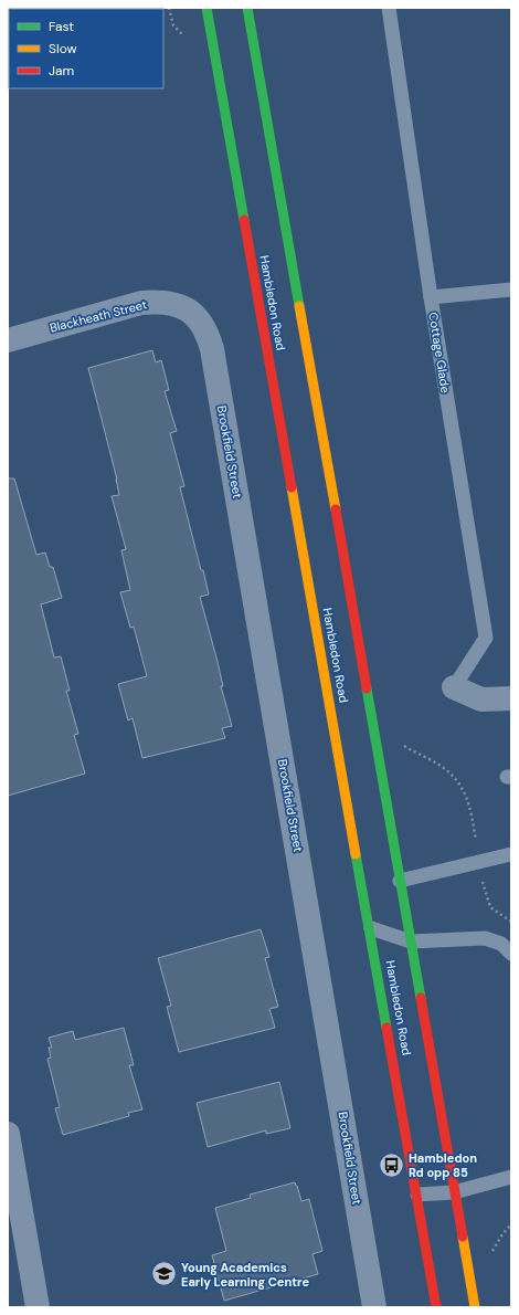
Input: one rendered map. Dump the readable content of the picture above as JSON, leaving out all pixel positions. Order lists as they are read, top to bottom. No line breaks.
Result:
{"streets":{"main road":["Hambledon Road"],"street":["Blackheath Street","Brookfield Street"],"lane":["Cottage Glade"]},"crossings":[["Blackheath Street","Brookfield Street"]],"places":{"bus stop":["Hambledon Rd opp 85"],"school or university":["Young Academics Early Learning Centre"]},"legend":["Fast","Slow","Jam"]}
